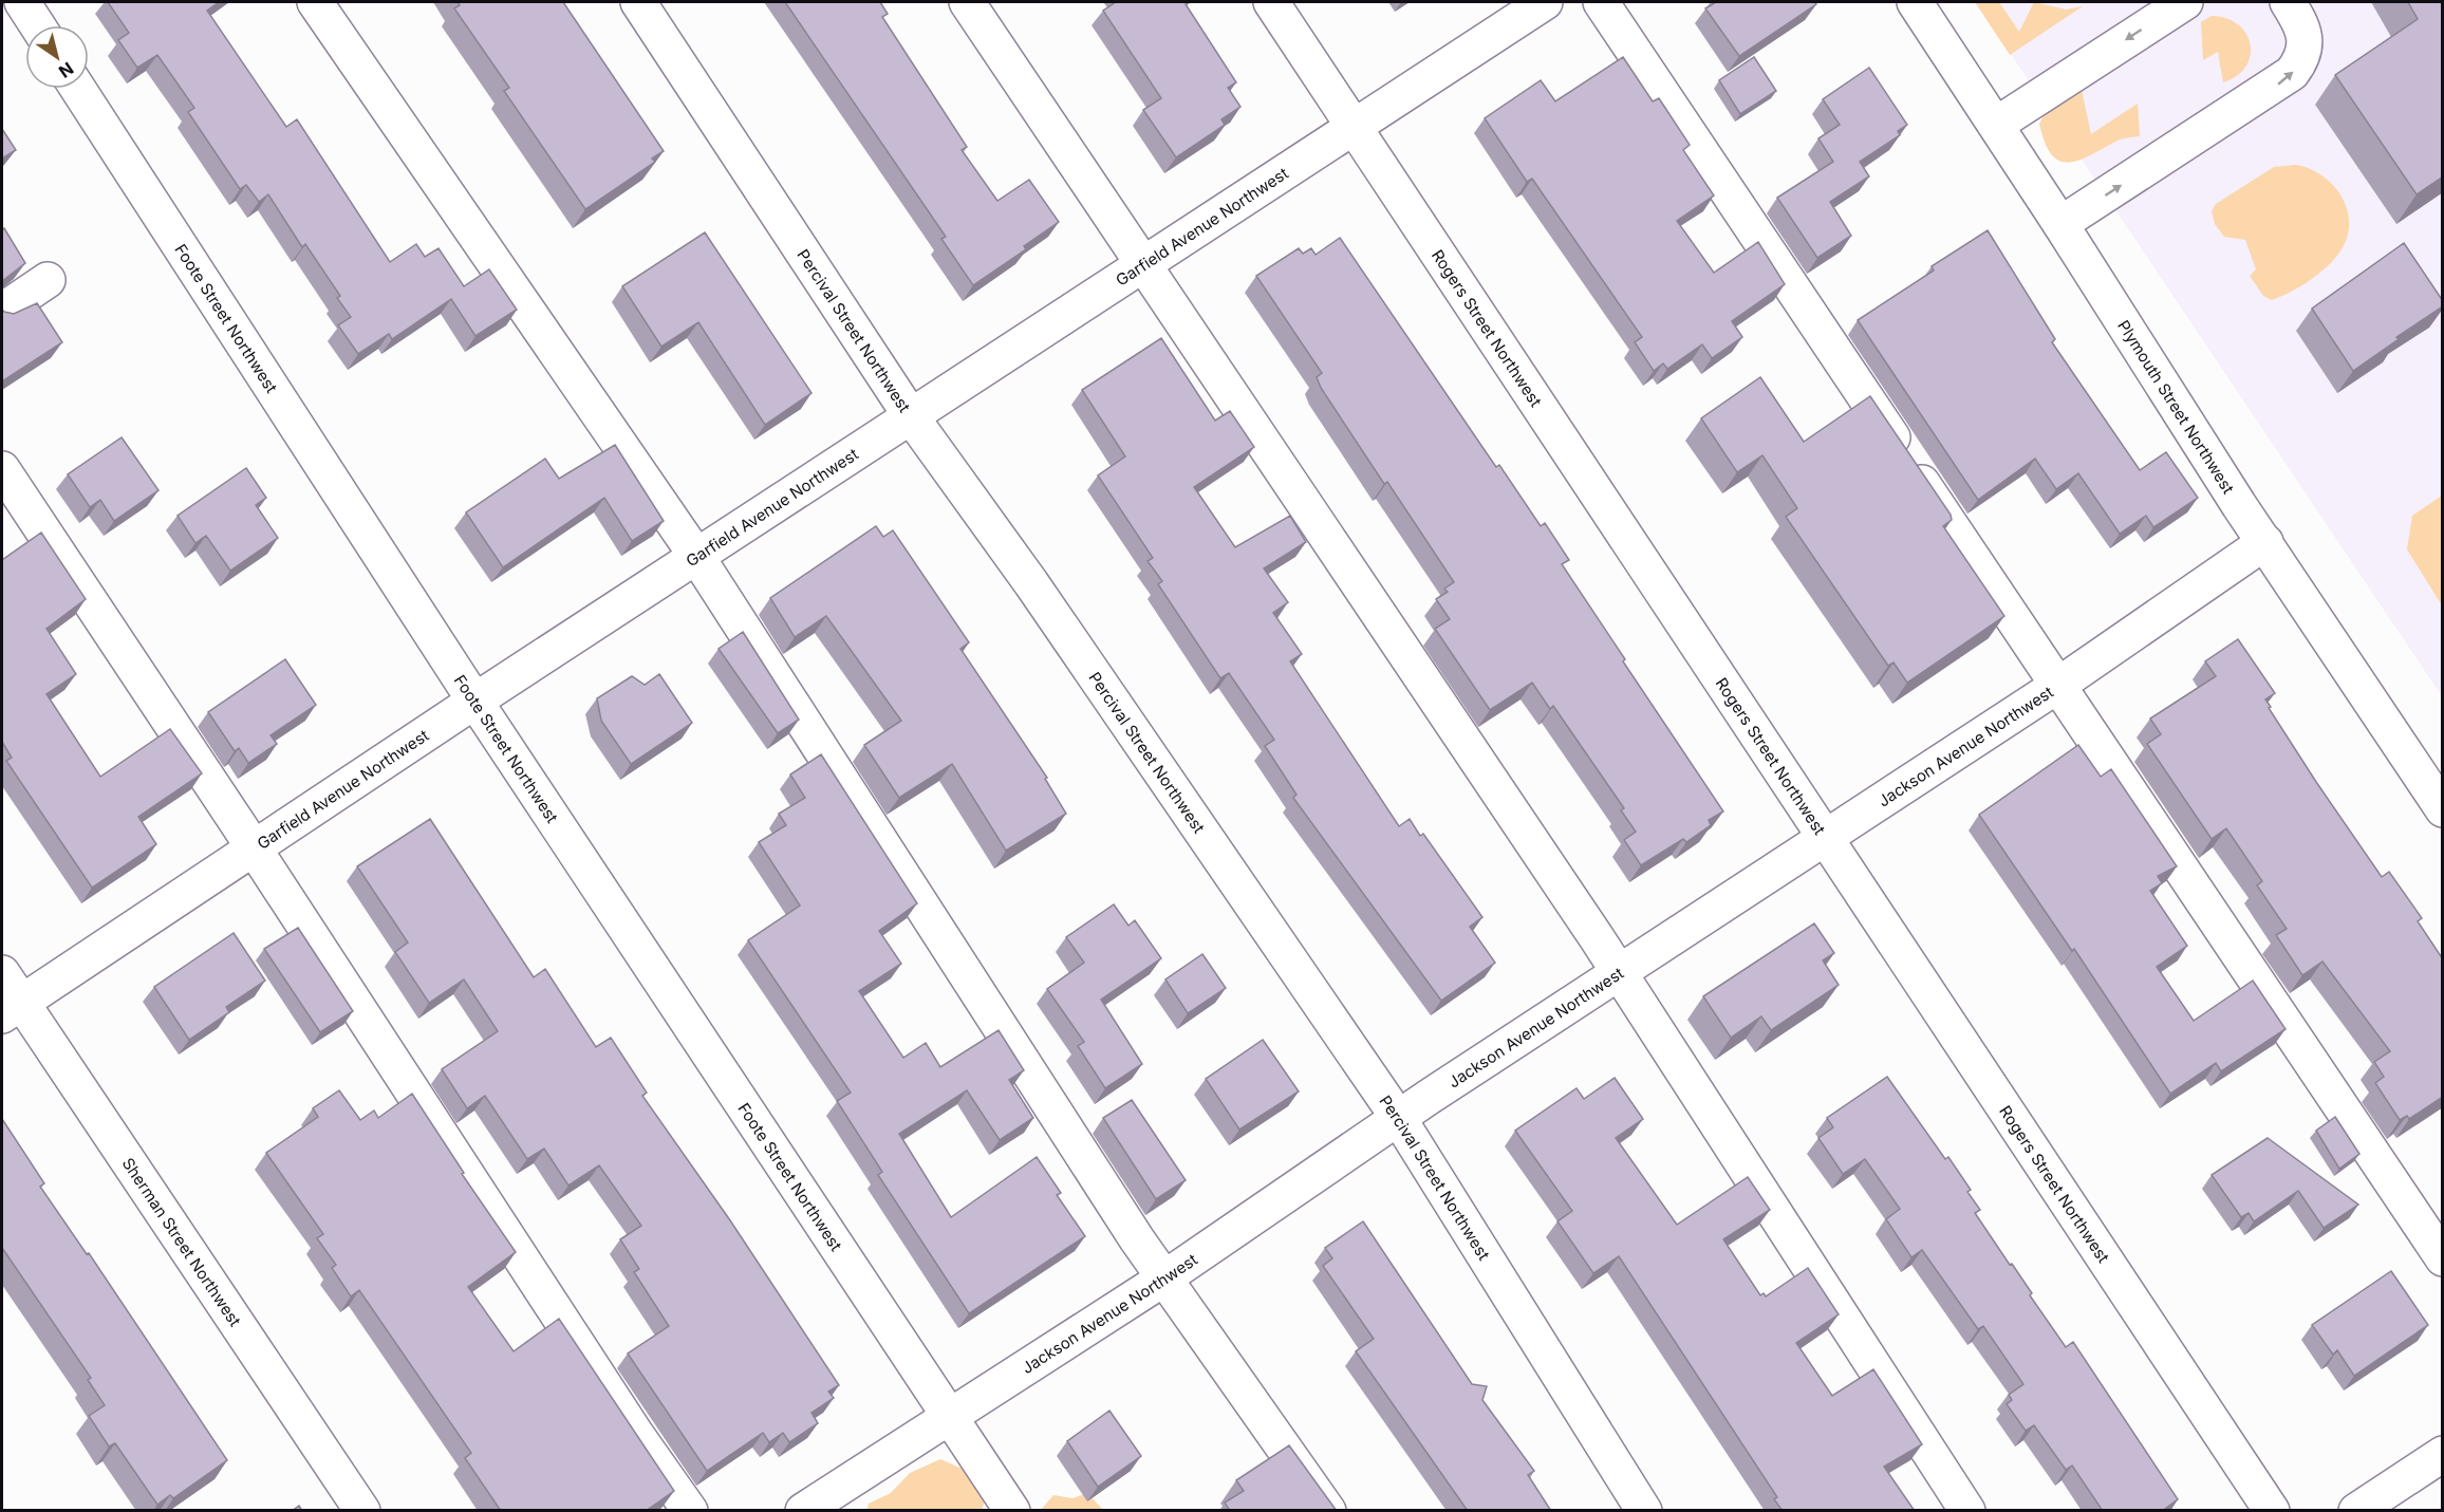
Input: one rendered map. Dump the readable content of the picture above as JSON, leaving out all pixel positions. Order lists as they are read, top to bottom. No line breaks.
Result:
{"streets":{"street":["Garfield Avenue Northwest","Foote Street Northwest","Rogers Street Northwest","Percival Street Northwest","Plymouth Street Northwest","Jackson Avenue Northwest","Sherman Street Northwest"]},"crossings":[["Garfield Avenue Northwest","Foote Street Northwest"],["Garfield Avenue Northwest","Rogers Street Northwest"],["Garfield Avenue Northwest","Percival Street Northwest"],["Garfield Avenue Northwest","Sherman Street Northwest"],["Foote Street Northwest","Jackson Avenue Northwest"],["Rogers Street Northwest","Jackson Avenue Northwest"],["Percival Street Northwest","Jackson Avenue Northwest"],["Plymouth Street Northwest","Jackson Avenue Northwest"]],"north":"bottom right"}
